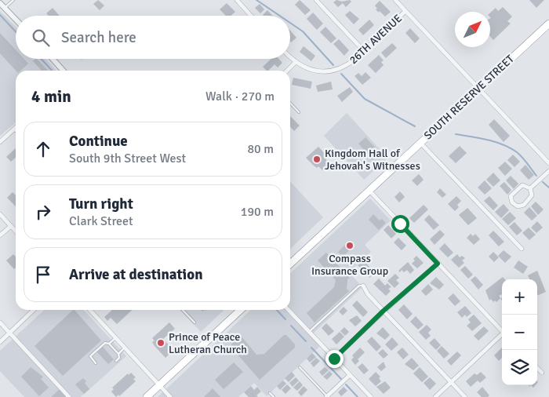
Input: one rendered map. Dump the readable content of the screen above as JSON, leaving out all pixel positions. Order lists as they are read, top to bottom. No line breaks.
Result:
{"streets":{"highway":["SOUTH RESERVE STREET"],"street":["26TH AVENUE"]},"places":["Kingdom Hall of Jehovah's Witnesses","Compass Insurance Group","Prince of Peace Lutheran Church"],"north":"top right","page":{"search":"Search here","heading":["4 min","Walk · 270 m"],"list":[["Continue","South 9th Street West","80 m"],["Turn right","Clark Street","190 m"],"Arrive at destination"],"map_buttons":["+","−"]}}
